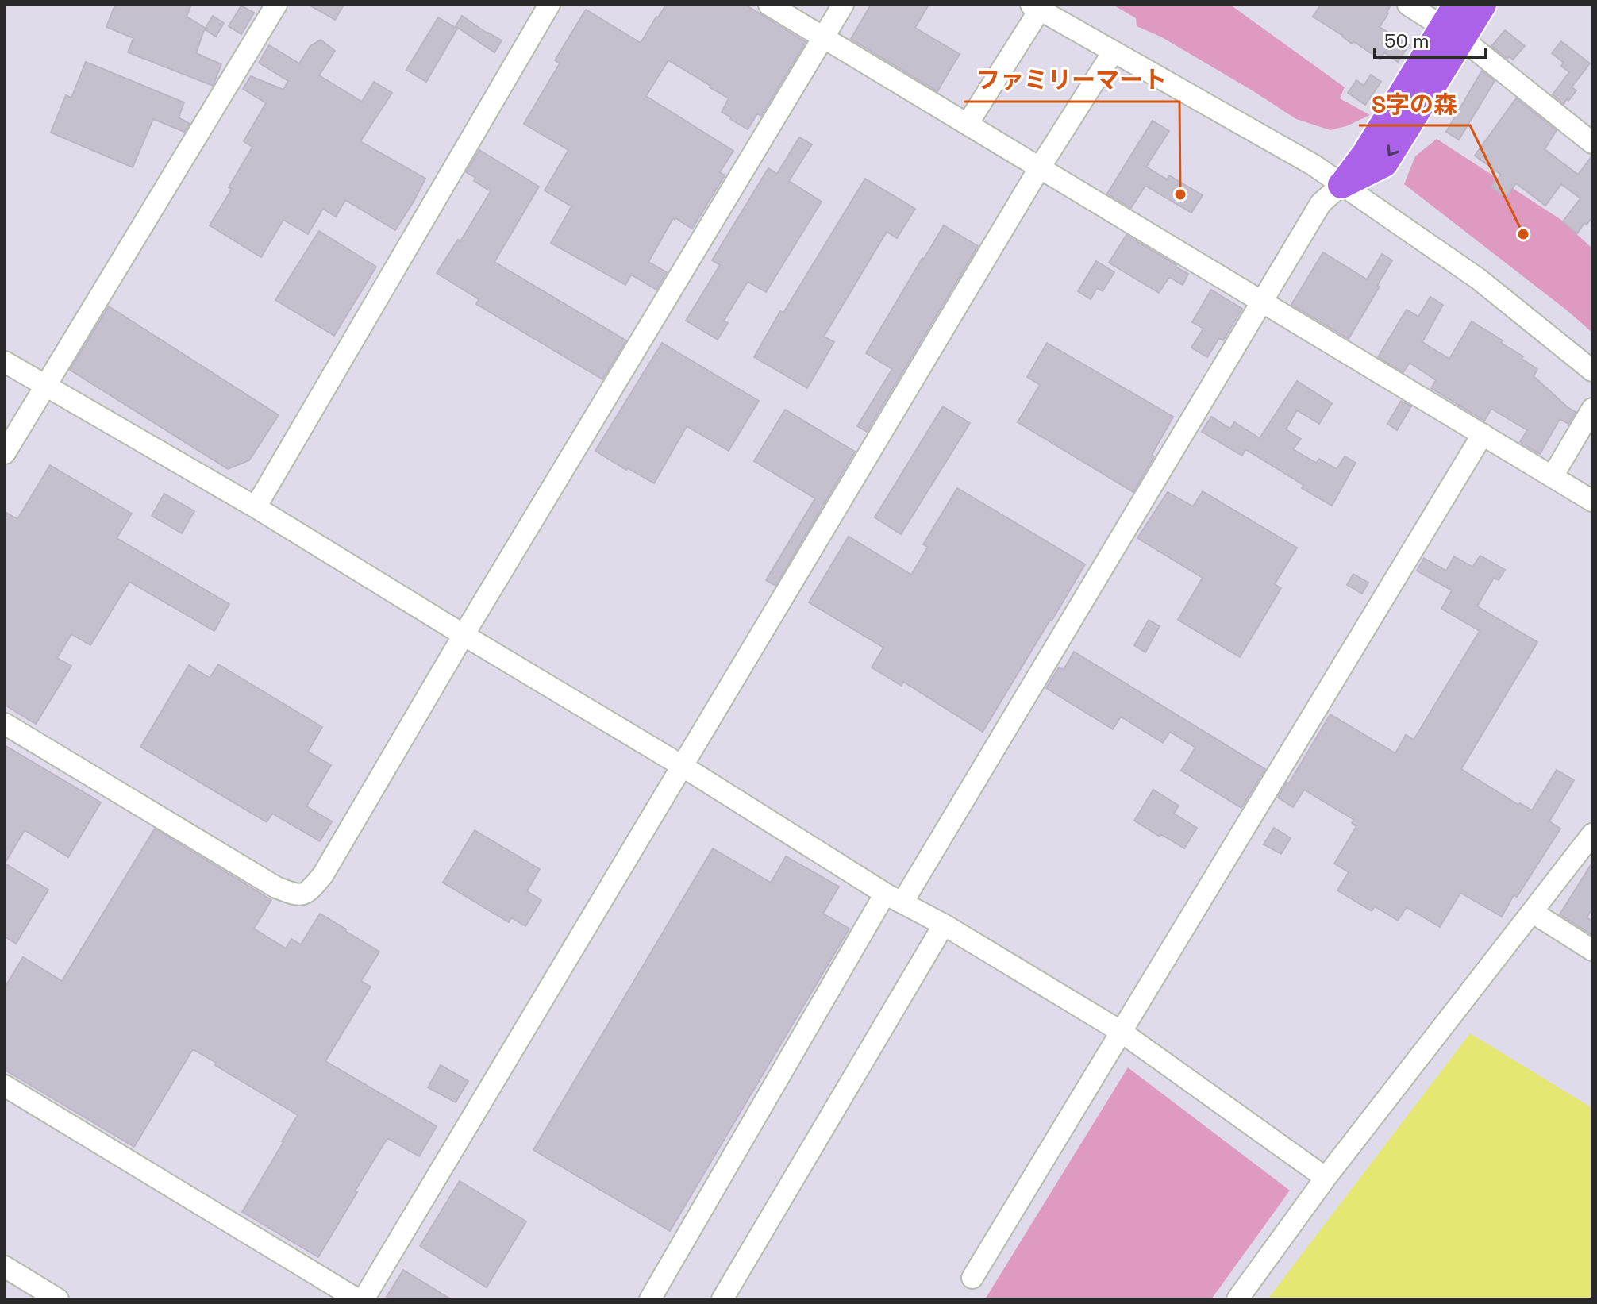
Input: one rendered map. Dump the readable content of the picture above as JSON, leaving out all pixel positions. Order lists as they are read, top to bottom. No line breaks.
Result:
{"places":["ファミリーマート","S字の森"],"scale_bar":"50 m"}
